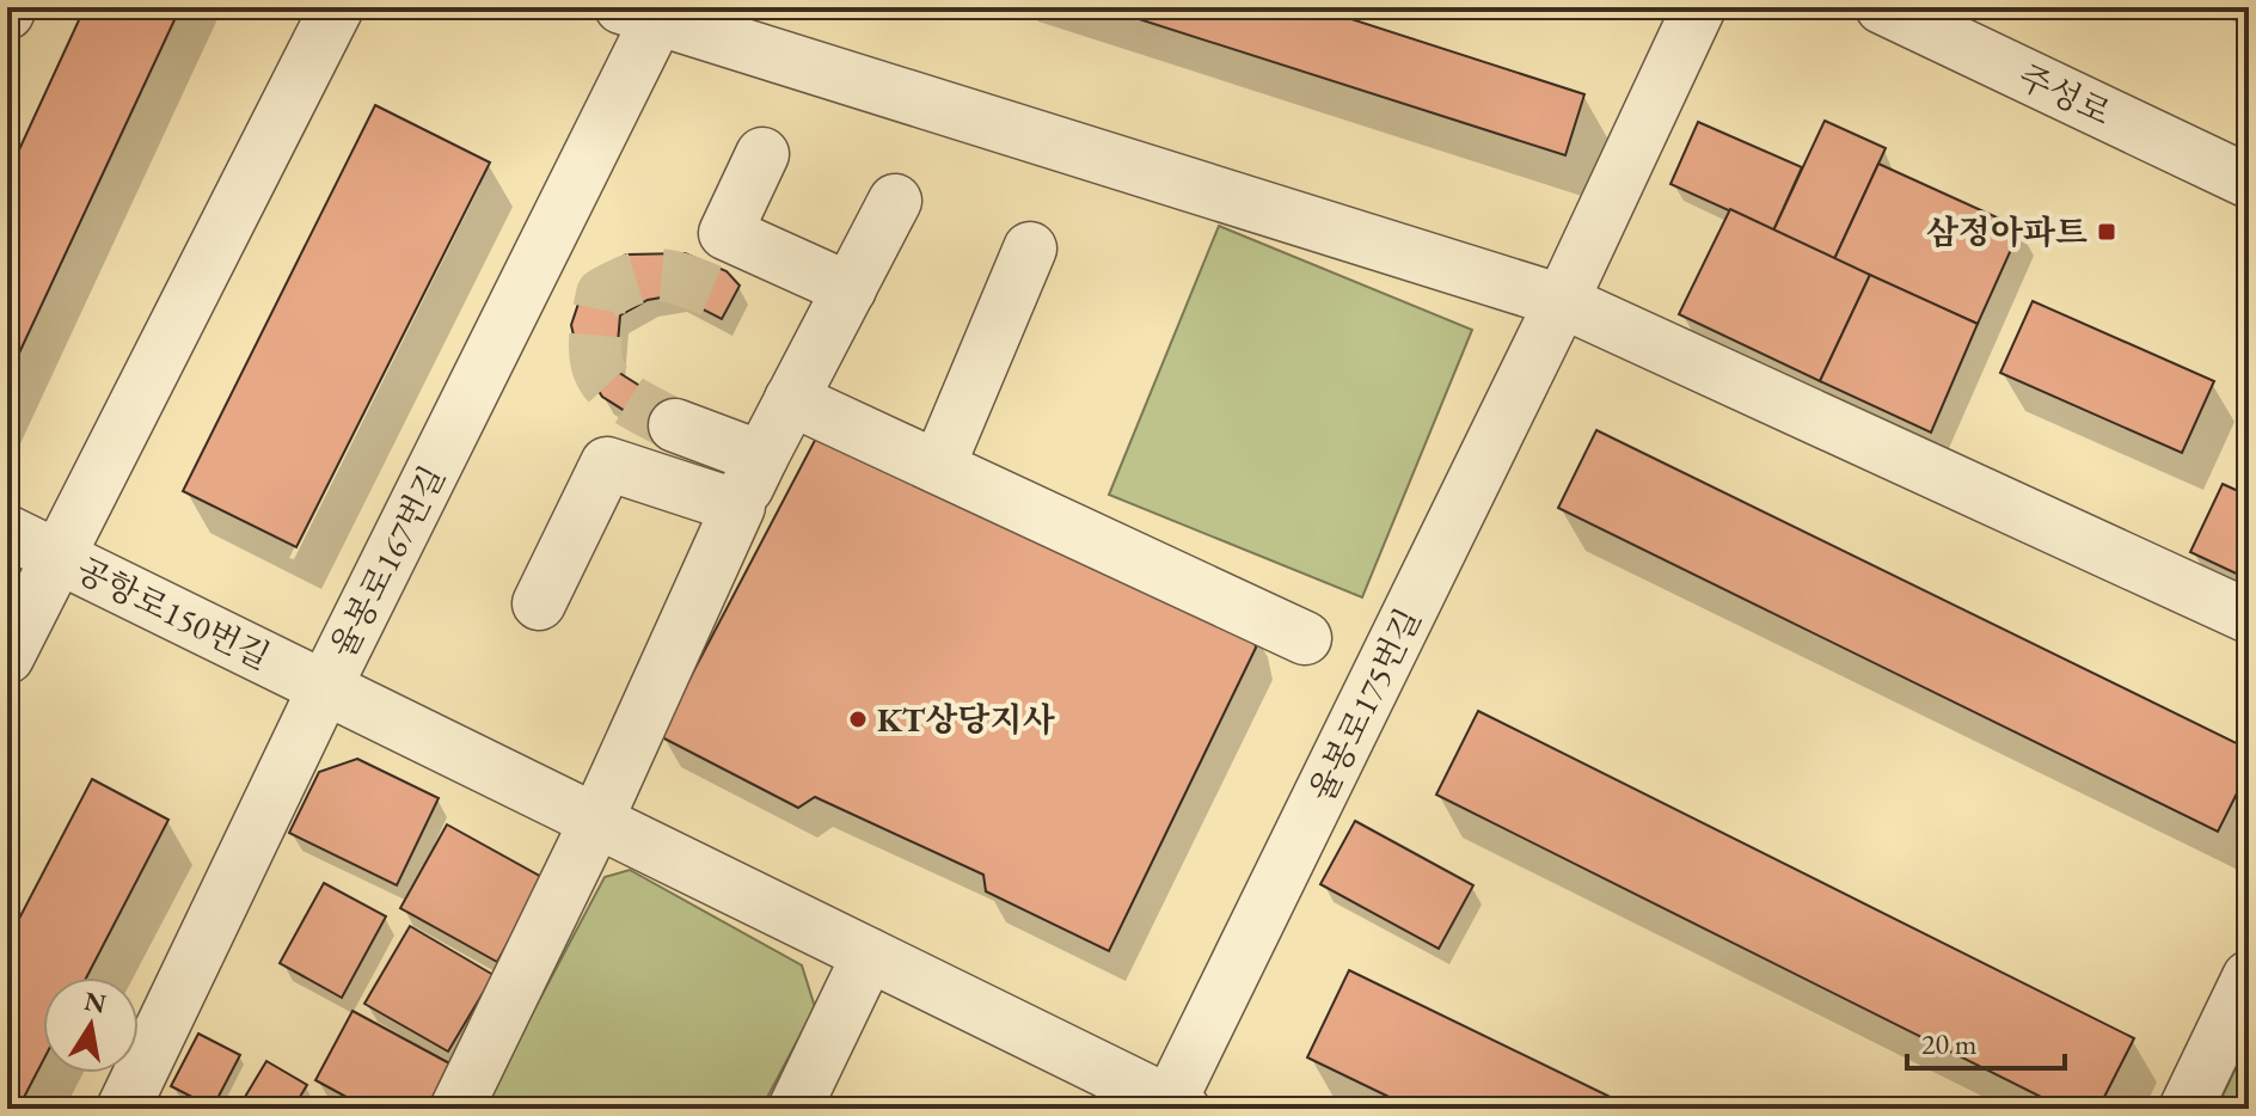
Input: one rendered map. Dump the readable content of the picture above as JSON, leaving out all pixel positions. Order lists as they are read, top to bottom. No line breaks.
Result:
{"streets":{"street":["주성로","율봉로167번길","공항로150번길","율봉로175번길"]},"crossings":[["율봉로167번길","공항로150번길"],["율봉로167번길","율봉로175번길"],["공항로150번길","율봉로175번길"]],"places":{"transit":["삼정아파트"],"other":["KT상당지사"]},"scale_bar":"20 m","north":"top"}
